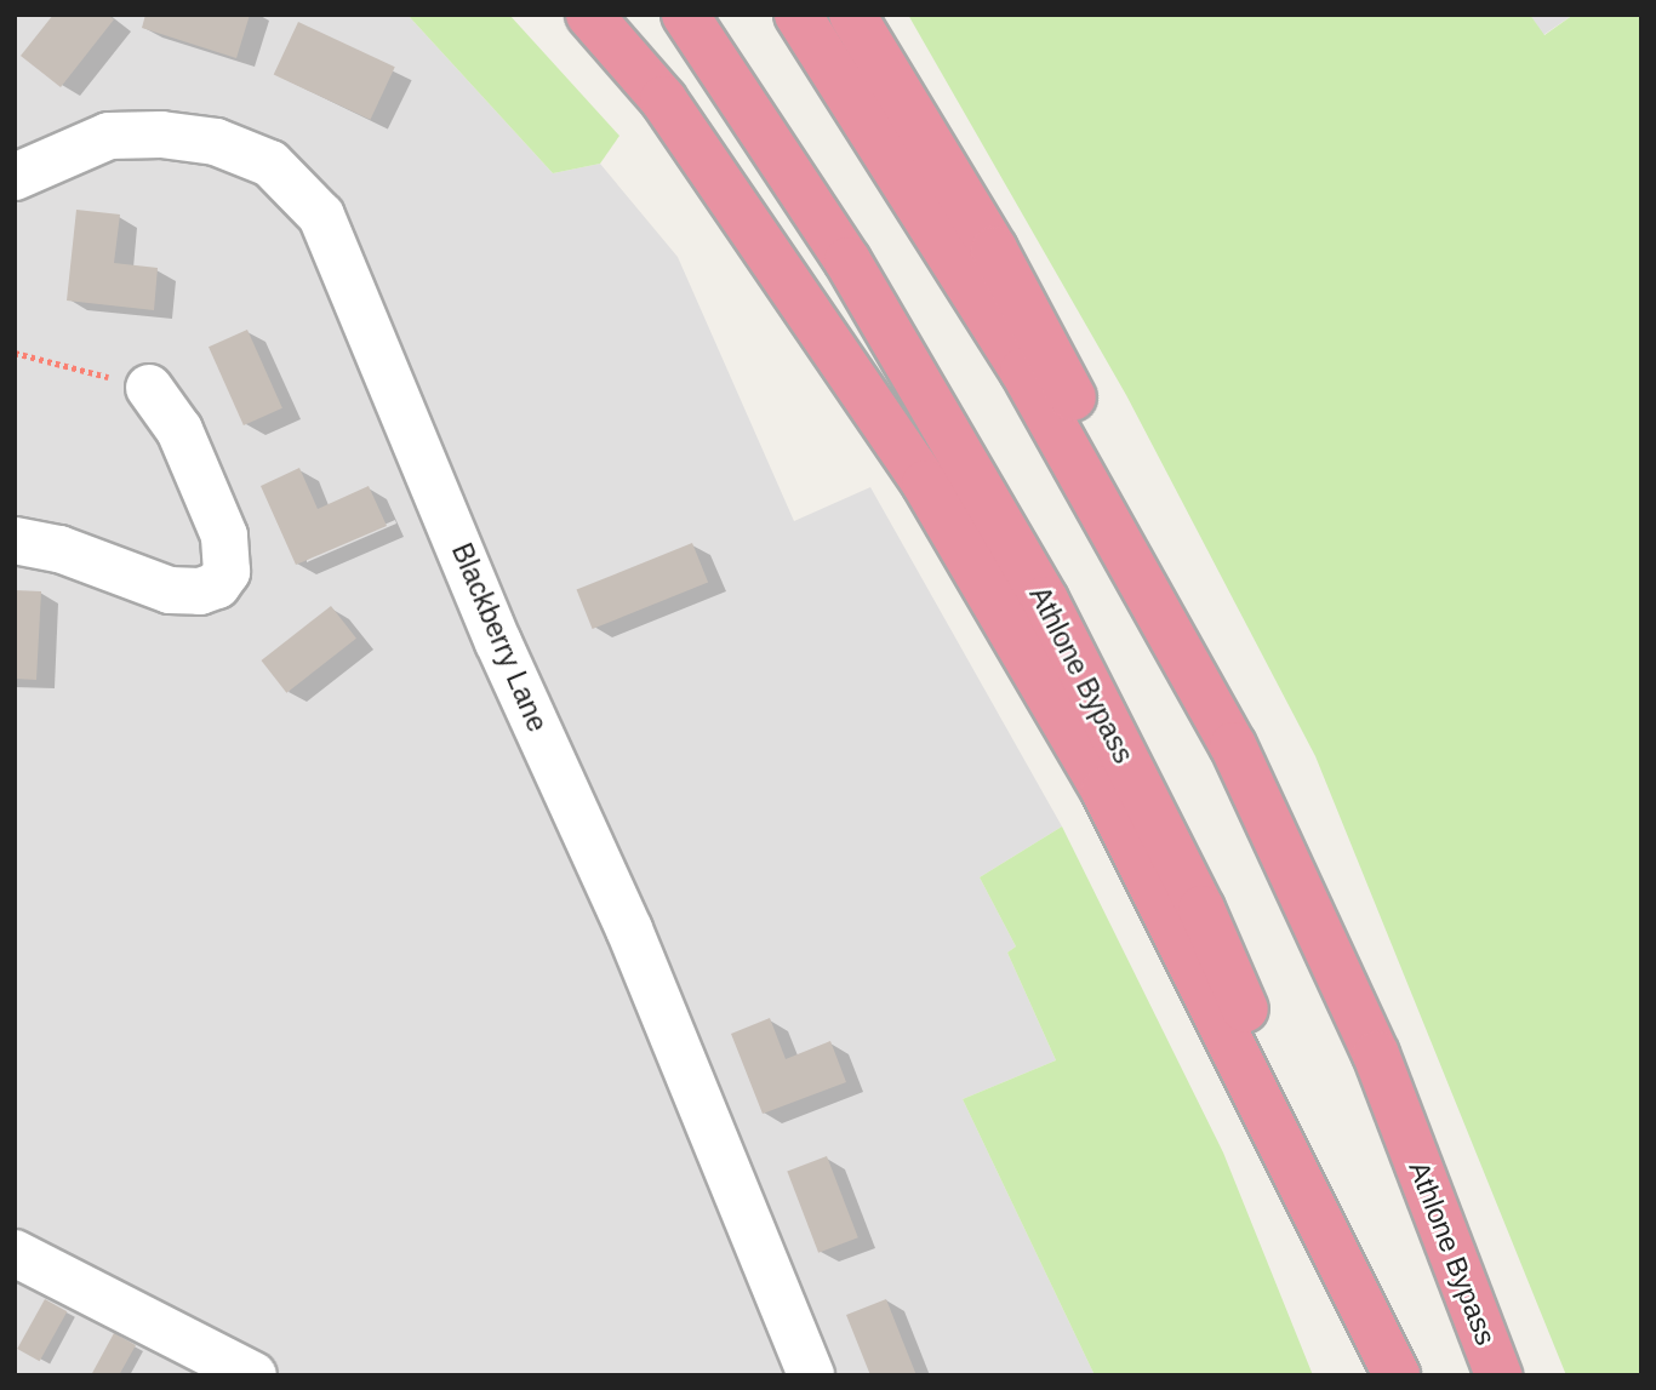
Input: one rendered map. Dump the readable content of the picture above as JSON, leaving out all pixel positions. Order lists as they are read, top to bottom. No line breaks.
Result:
{"streets":{"highway":["Athlone Bypass"],"street":["Blackberry Lane"]}}
